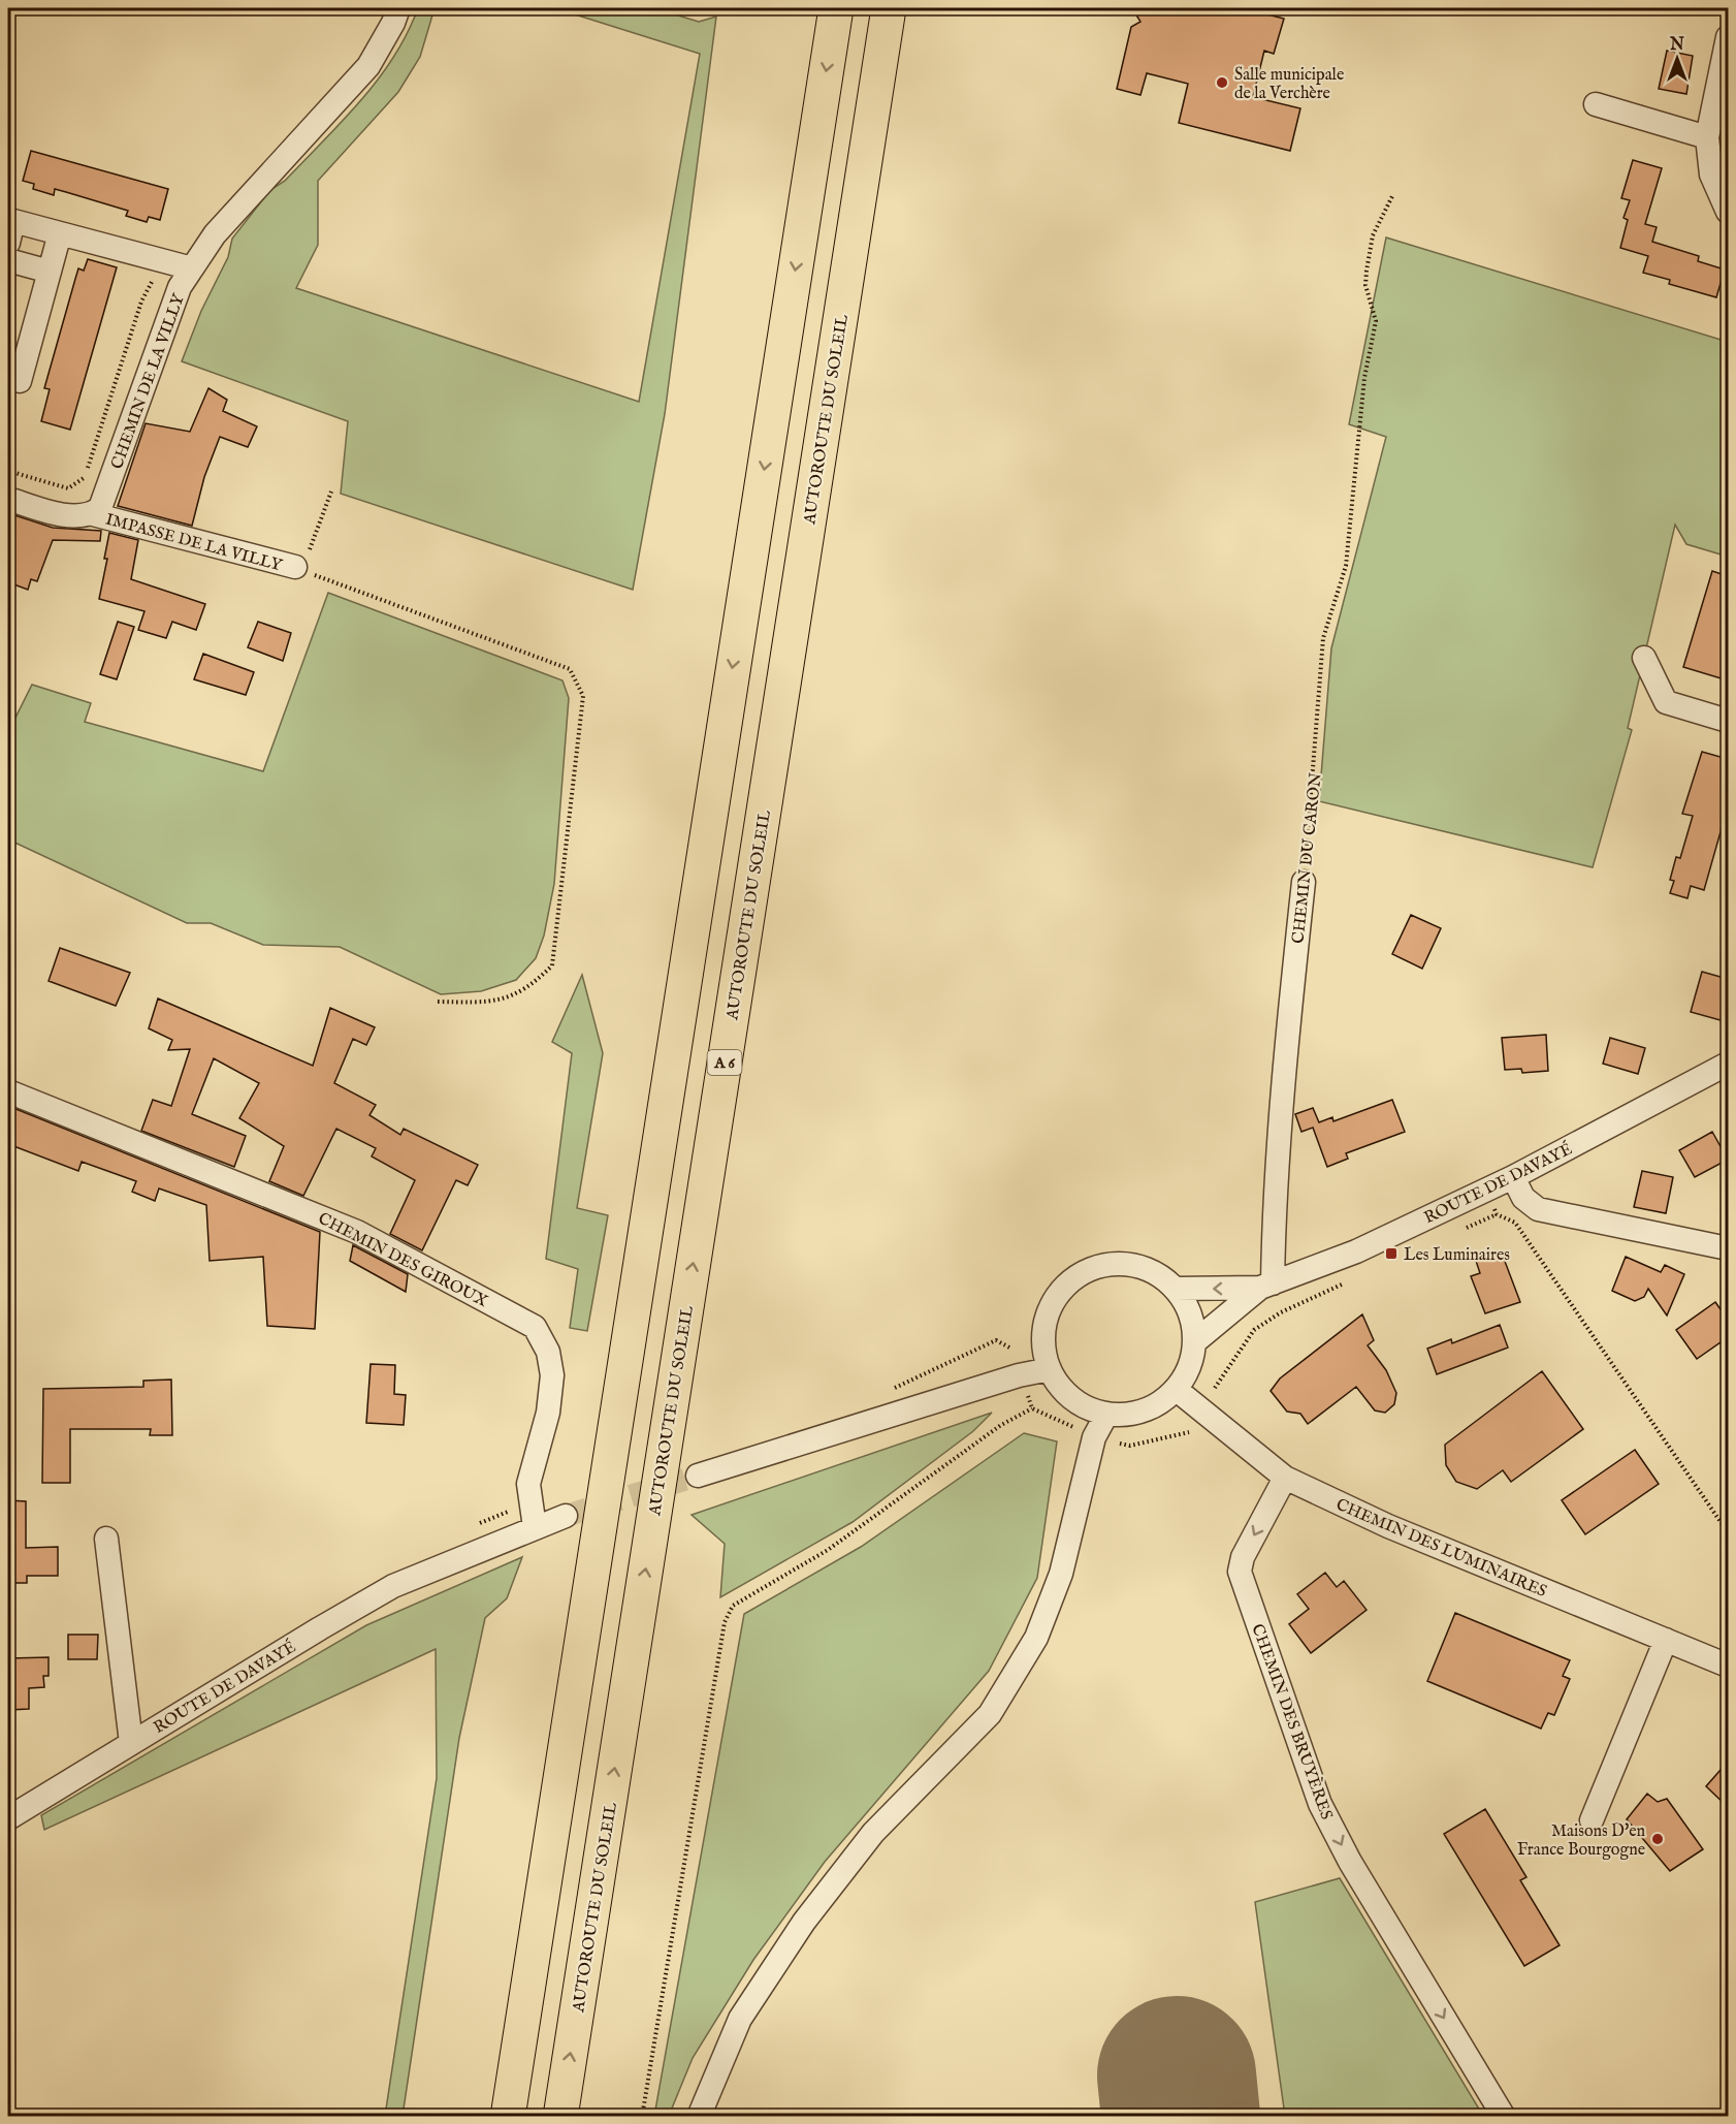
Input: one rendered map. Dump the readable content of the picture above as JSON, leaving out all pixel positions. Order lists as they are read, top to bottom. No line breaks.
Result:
{"streets":{"highway":["AUTOROUTE DU SOLEIL","A 6"],"street":["CHEMIN DE LA VILLY","IMPASSE DE LA VILLY","CHEMIN DU CARON","ROUTE DE DAVAYÉ","CHEMIN DES GIROUX","CHEMIN DES LUMINAIRES","CHEMIN DES BRUYÈRES"]},"crossings":[["CHEMIN DE LA VILLY","IMPASSE DE LA VILLY"],["CHEMIN DU CARON","ROUTE DE DAVAYÉ"],["ROUTE DE DAVAYÉ","CHEMIN DES GIROUX"],["ROUTE DE DAVAYÉ","CHEMIN DES LUMINAIRES"],["CHEMIN DES LUMINAIRES","CHEMIN DES BRUYÈRES"]],"one_way":["CHEMIN DES BRUYÈRES"],"places":{"other":["Salle municipale de la Verchère","Maisons D'en France Bourgogne"],"transit":["Les Luminaires"]},"north":"top"}
